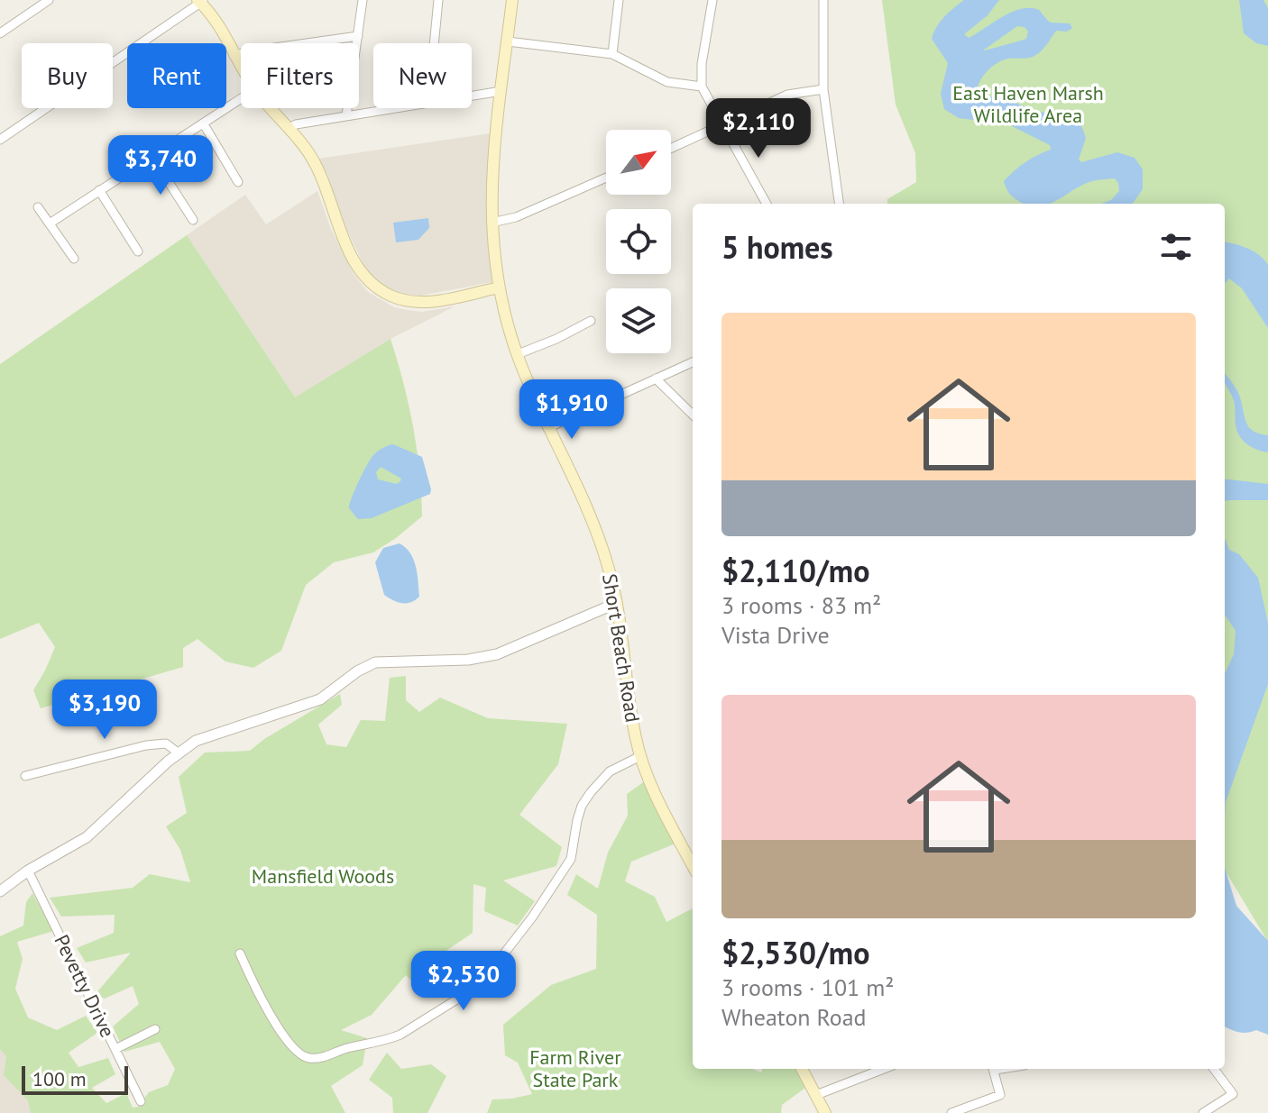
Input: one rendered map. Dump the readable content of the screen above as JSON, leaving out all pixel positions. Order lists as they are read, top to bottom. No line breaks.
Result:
{"streets":{"main road":["Short Beach Road"],"street":["Pevetty Drive"]},"parks":["East Haven Marsh Wildlife Area","Mansfield Woods","Farm River State Park"],"scale_bar":"100 m","north":"top right","page":{"chip":["Buy","Rent","Filters","New"],"price":["$2,110","$3,740","$1,910","$3,190","$2,530"],"heading":"5 homes","list":[{"name":"$2,110/mo","note":"3 rooms · 83 m² · Vista Drive"},{"name":"$2,530/mo","note":"3 rooms · 101 m² · Wheaton Road"}],"scale":"100 m"}}
